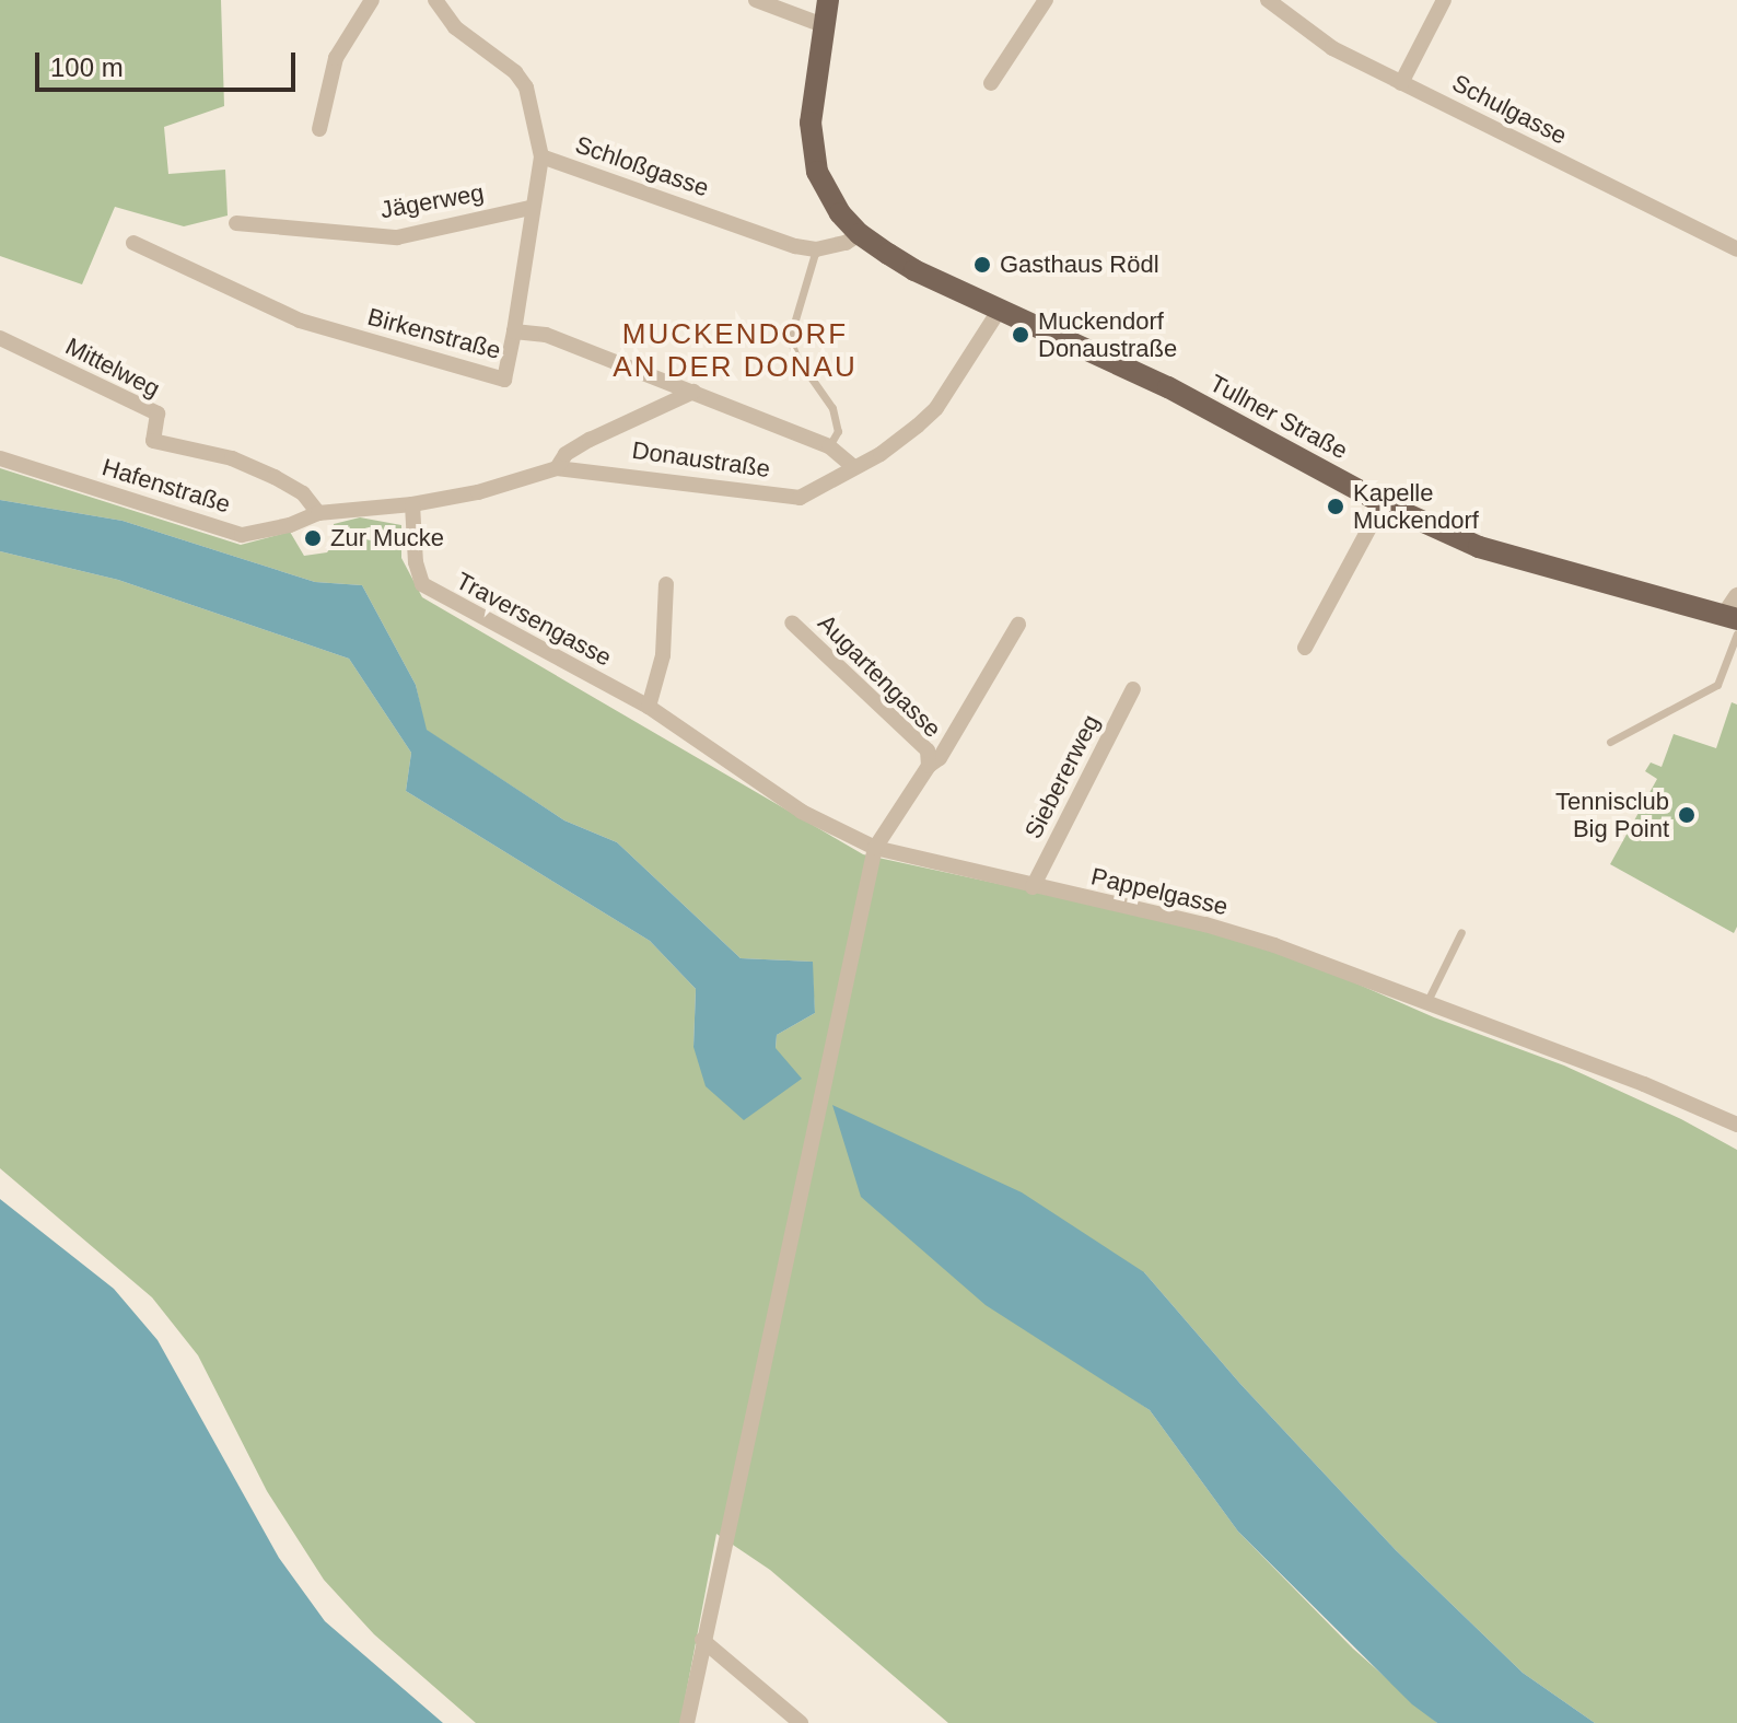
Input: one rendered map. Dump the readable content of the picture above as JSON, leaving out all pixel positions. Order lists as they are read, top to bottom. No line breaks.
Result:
{"streets":{"main road":["Tullner Straße"],"street":["Schulgasse","Schloßgasse","Jägerweg","Birkenstraße","Mittelweg","Donaustraße","Hafenstraße","Traversengasse","Augartengasse","Siebererweg","Pappelgasse"]},"crossings":[["Birkenstraße","Donaustraße"],["Mittelweg","Donaustraße"],["Mittelweg","Hafenstraße"],["Tullner Straße","Donaustraße"],["Donaustraße","Hafenstraße"],["Donaustraße","Traversengasse"],["Traversengasse","Augartengasse"],["Traversengasse","Pappelgasse"],["Augartengasse","Pappelgasse"],["Siebererweg","Pappelgasse"]],"districts":["MUCKENDORF AN DER DONAU"],"places":["Gasthaus Rödl","Muckendorf Donaustraße","Kapelle Muckendorf","Zur Mucke","Tennisclub Big Point"],"scale_bar":"100 m"}
